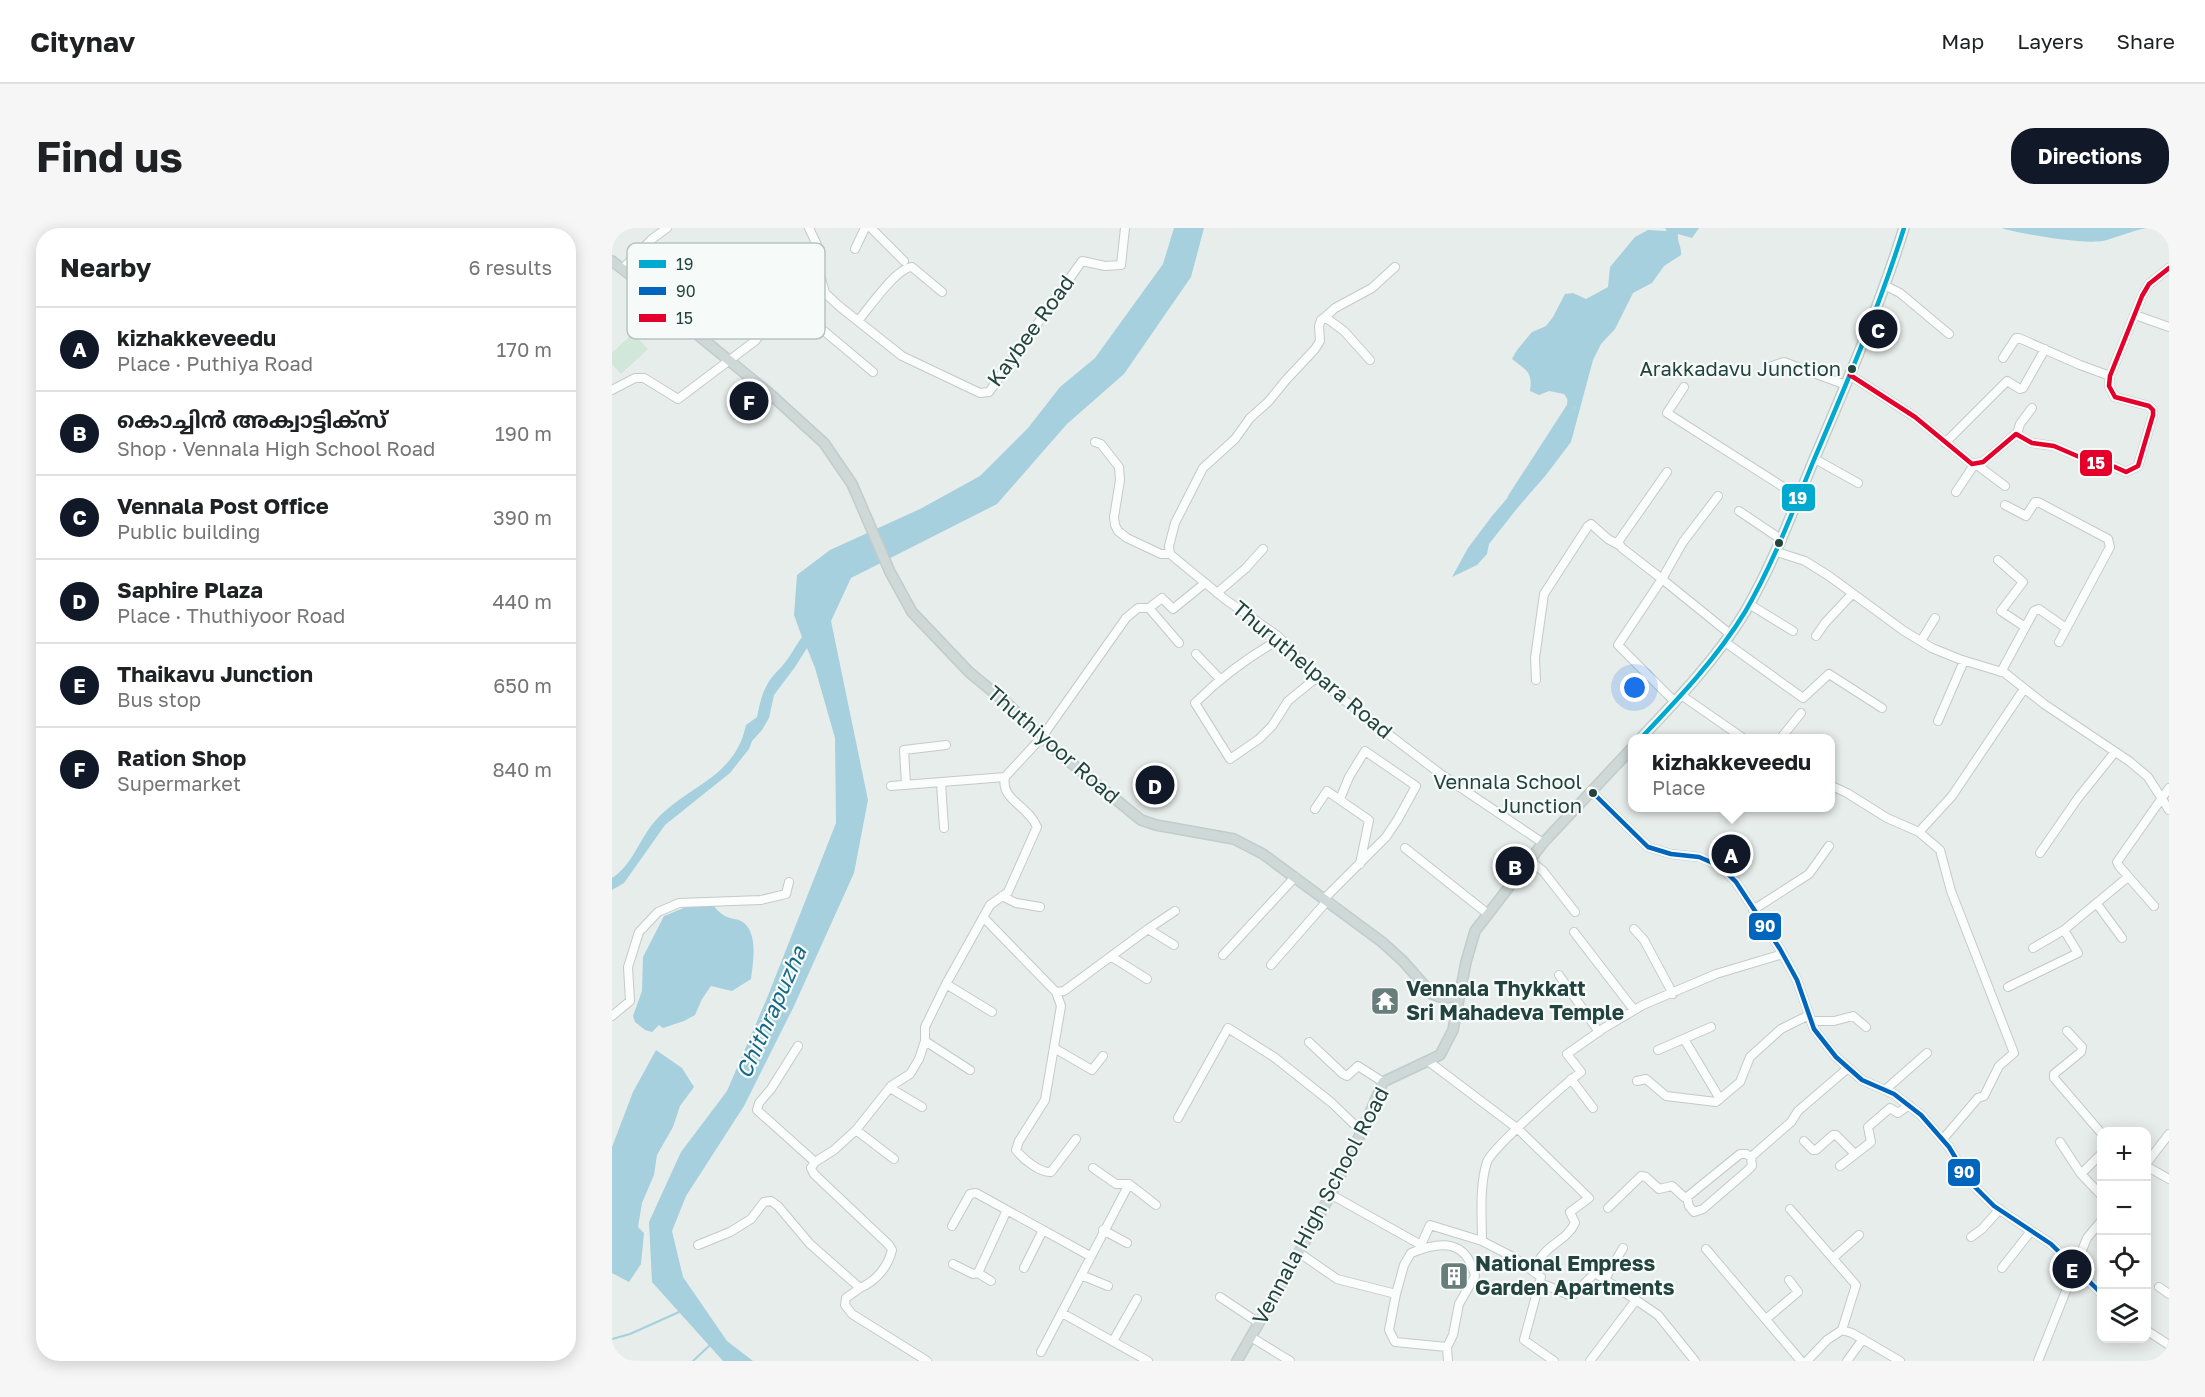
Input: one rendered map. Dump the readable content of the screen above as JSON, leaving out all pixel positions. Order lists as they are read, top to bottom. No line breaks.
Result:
{"streets":{"main road":["Thuthiyoor Road","Vennala High School Road"],"street":["Kaybee Road","Thuruthelpara Road"]},"crossings":[["Thuruthelpara Road","Vennala High School Road"],["Thuthiyoor Road","Vennala High School Road"]],"water":["Chithrapuzha"],"places":{"other":["Arakkadavu Junction","Vennala School Junction"],"temple":["Vennala Thykkatt Sri Mahadeva Temple"],"building":["National Empress Garden Apartments"]},"lines":["transit line 19","transit line 15","transit line 90"],"legend":["19","90","15"],"page":{"header":"Citynav","nav":["Map","Layers","Share"],"buttons":"Directions","title":"Find us","heading":["Nearby","6 results"],"list":[{"mark":"A","name":"kizhakkeveedu","note":"Place · Puthiya Road","value":"170 m"},{"mark":"B","name":"കൊച്ചിൻ അക്വാട്ടിക്സ്","note":"Shop · Vennala High School Road","value":"190 m"},{"mark":"C","name":"Vennala Post Office","note":"Public building","value":"390 m"},{"mark":"D","name":"Saphire Plaza","note":"Place · Thuthiyoor Road","value":"440 m"},{"mark":"E","name":"Thaikavu Junction","note":"Bus stop","value":"650 m"},{"mark":"F","name":"Ration Shop","note":"Supermarket","value":"840 m"}],"pins":["C","F","D","A","B","E"],"popup":["kizhakkeveedu","Place"],"map_buttons":["+","−"]}}
